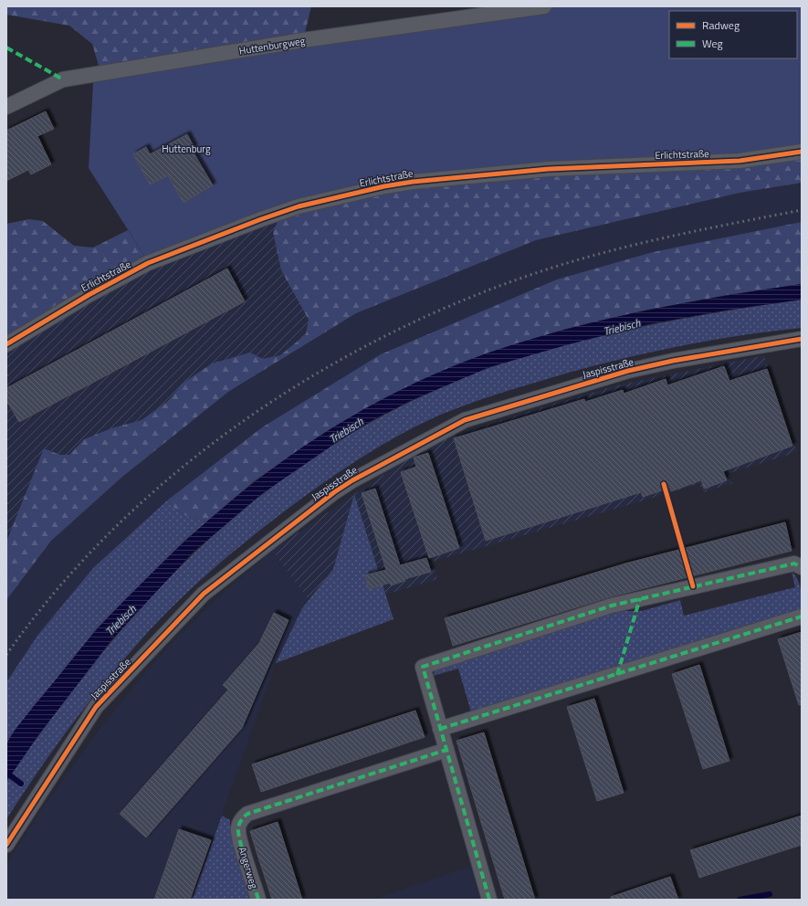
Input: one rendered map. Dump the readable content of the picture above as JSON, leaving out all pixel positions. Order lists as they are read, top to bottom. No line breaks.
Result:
{"streets":{"street":["Huttenburgweg","Erlichtstraße","Jaspisstraße","Angerweg"]},"water":["Triebisch"],"parks":["Huttenburg"],"legend":["Radweg","Weg"]}
